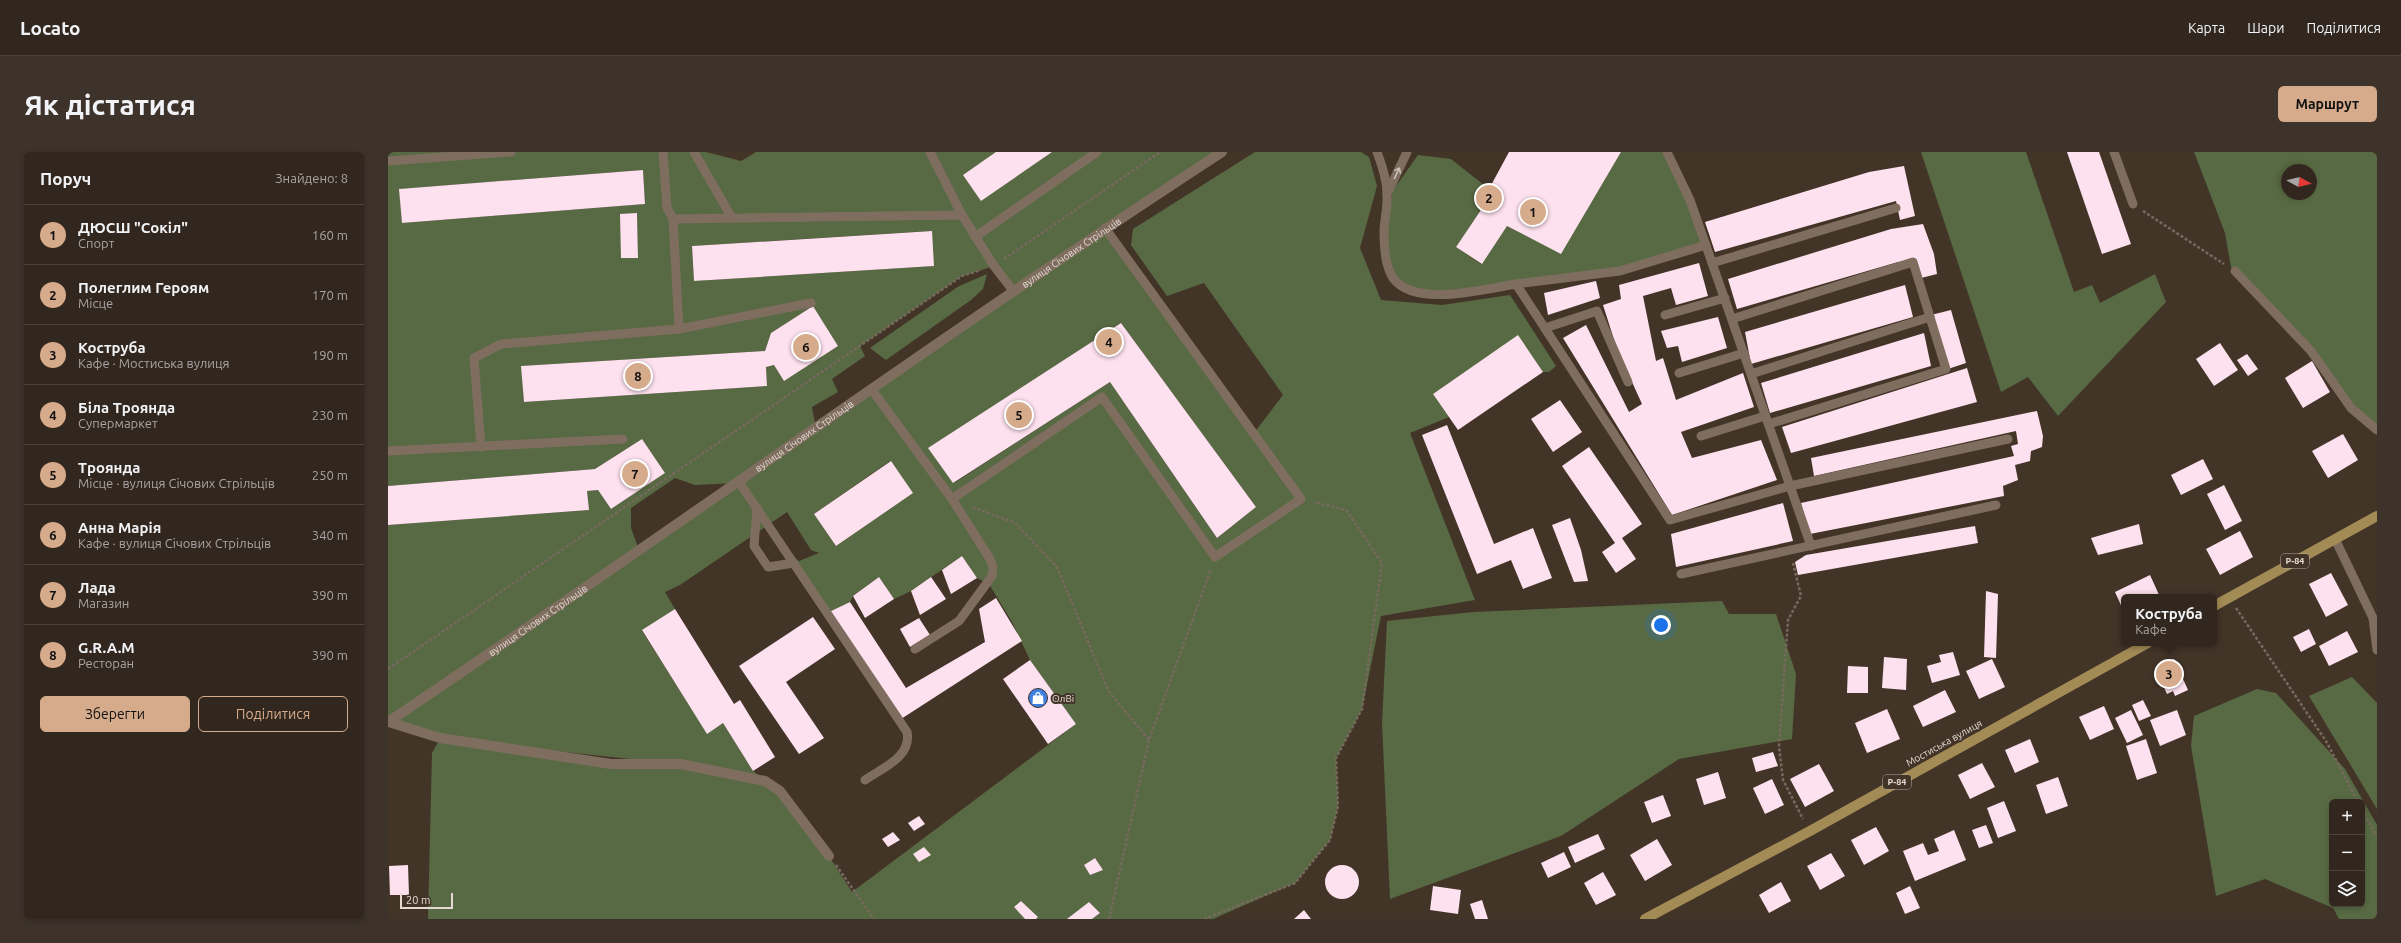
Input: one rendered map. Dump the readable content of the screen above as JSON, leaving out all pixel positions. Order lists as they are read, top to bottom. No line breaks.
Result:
{"streets":{"main road":["Р-84","Мостиська вулиця"],"street":["вулиця Січових Стрільців"]},"places":{"shop":["ОлВі"]},"scale_bar":"20 m","north":"right","page":{"header":"Locato","nav":["Карта","Шари","Поділитися"],"buttons":["Маршрут",["Зберегти","Поділитися"]],"title":"Як дістатися","heading":["Поруч","Знайдено: 8"],"pins":["2","1","4","6","8","5","7","3"],"list":[{"mark":"1","name":"ДЮСШ \"Сокіл\"","note":"Спорт","value":"160 m"},{"mark":"2","name":"Полеглим Героям","note":"Місце","value":"170 m"},{"mark":"3","name":"Коструба","note":"Кафе · Мостиська вулиця","value":"190 m"},{"mark":"4","name":"Біла Троянда","note":"Супермаркет","value":"230 m"},{"mark":"5","name":"Троянда","note":"Місце · вулиця Січових Стрільців","value":"250 m"},{"mark":"6","name":"Анна Марія","note":"Кафе · вулиця Січових Стрільців","value":"340 m"},{"mark":"7","name":"Лада","note":"Магазин","value":"390 m"},{"mark":"8","name":"G.R.A.M","note":"Ресторан","value":"390 m"}],"popup":["Коструба","Кафе"],"map_buttons":["+","−"],"scale":"20 m"}}
